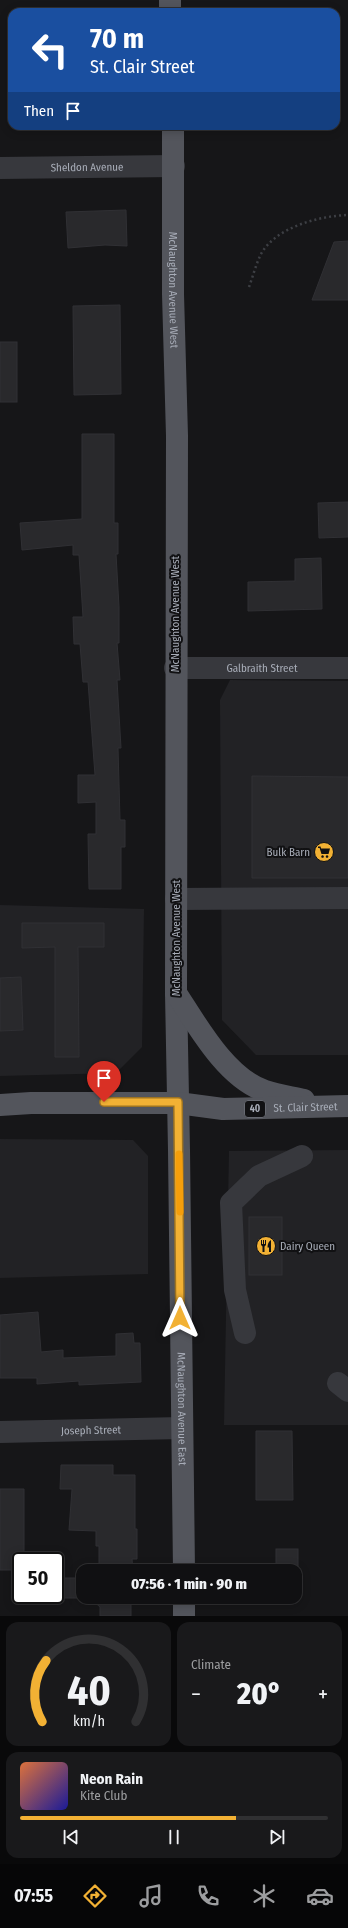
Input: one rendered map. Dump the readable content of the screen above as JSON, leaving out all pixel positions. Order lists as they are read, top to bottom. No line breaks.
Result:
{"streets":{"main road":["McNaughton Avenue West","St. Clair Street","40","McNaughton Avenue East"],"street":["Sheldon Avenue","Galbraith Street","Joseph Street"]},"crossings":[["Sheldon Avenue","McNaughton Avenue West"],["McNaughton Avenue West","Galbraith Street"],["McNaughton Avenue West","St. Clair Street"],["McNaughton Avenue West","McNaughton Avenue East"],["St. Clair Street","McNaughton Avenue East"],["McNaughton Avenue East","Joseph Street"]],"places":{"supermarket":["Bulk Barn"],"restaurant":["Dairy Queen"]},"page":{"turn":["70 m","St. Clair Street"],"then":"Then","limit":"50","trip":"07:56 · 1 min · 90 m","tile":"Climate","heat":["−","20°","+"],"song":["Neon Rain","Kite Club"],"tabs":"07:55","gauge":["40","km/h"]}}
